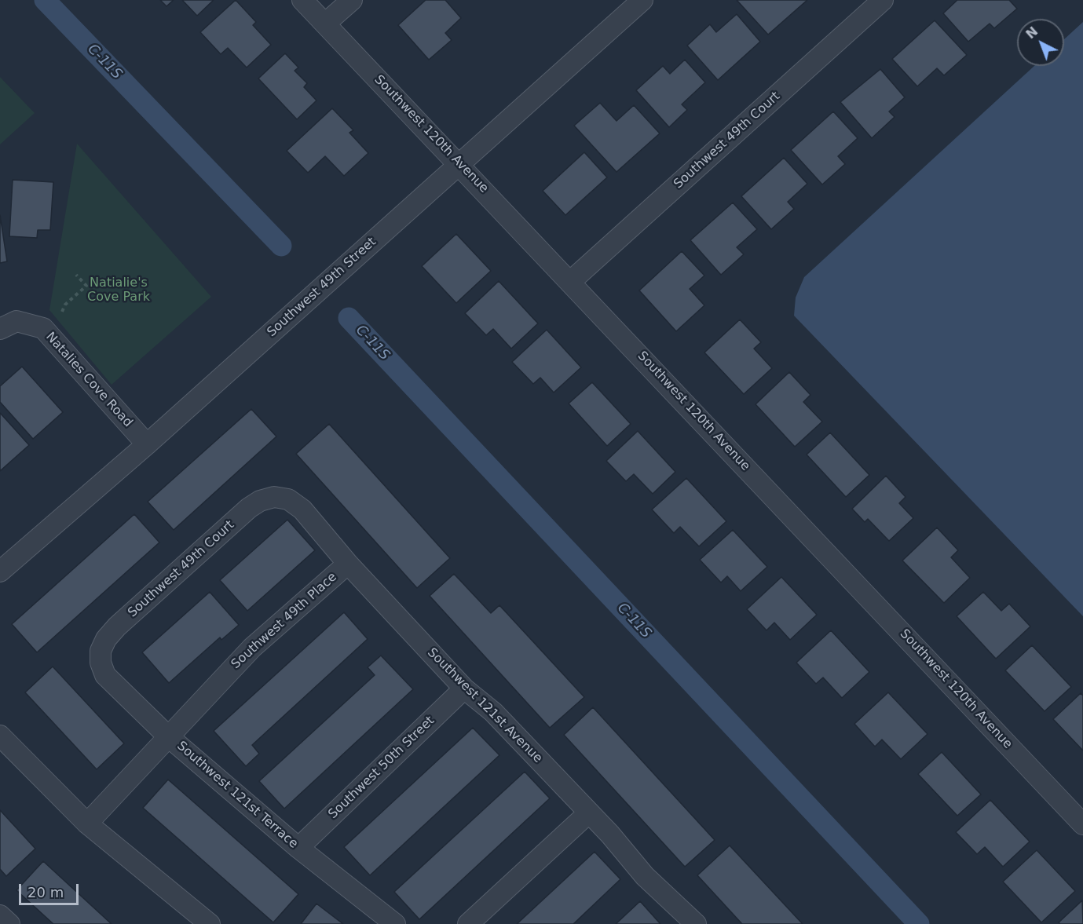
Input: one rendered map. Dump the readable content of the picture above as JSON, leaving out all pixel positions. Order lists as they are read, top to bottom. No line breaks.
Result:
{"streets":{"street":["Southwest 120th Avenue","Southwest 49th Court","Southwest 49th Street","Natalies Cove Road","Southwest 49th Place","Southwest 121st Avenue","Southwest 50th Street","Southwest 121st Terrace"]},"crossings":[["Southwest 120th Avenue","Southwest 49th Court"],["Southwest 120th Avenue","Southwest 49th Street"],["Southwest 49th Court","Southwest 121st Avenue"],["Southwest 49th Court","Southwest 121st Terrace"],["Southwest 49th Street","Natalies Cove Road"],["Southwest 49th Place","Southwest 121st Avenue"],["Southwest 49th Place","Southwest 121st Terrace"],["Southwest 121st Avenue","Southwest 50th Street"],["Southwest 50th Street","Southwest 121st Terrace"]],"water":["C-11S"],"parks":["Natialie's Cove Park"],"scale_bar":"20 m","north":"top left"}
